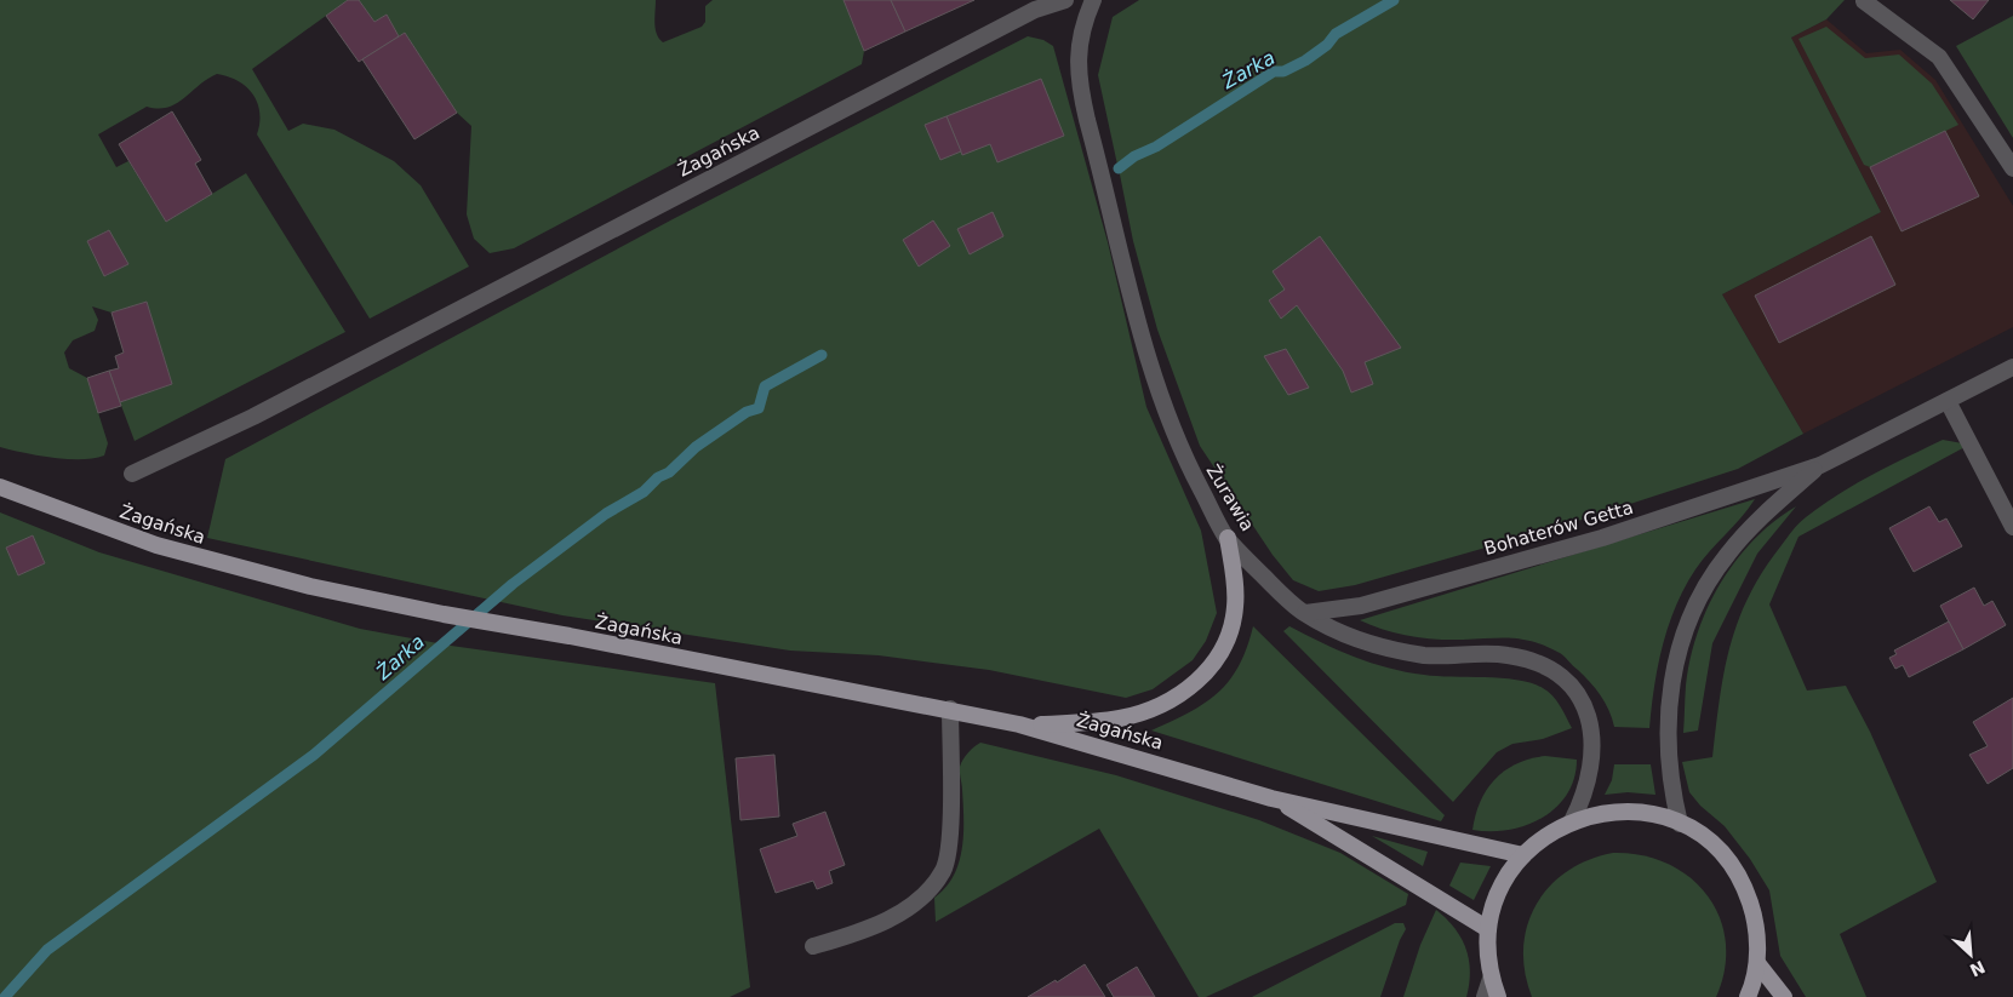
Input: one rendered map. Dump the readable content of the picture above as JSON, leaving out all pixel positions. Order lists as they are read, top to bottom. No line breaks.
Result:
{"streets":{"main road":["Żagańska"],"street":["Żurawia","Bohaterów Getta"]},"crossings":[["Żurawia","Bohaterów Getta"]],"water":["Żarka"],"north":"bottom right"}
